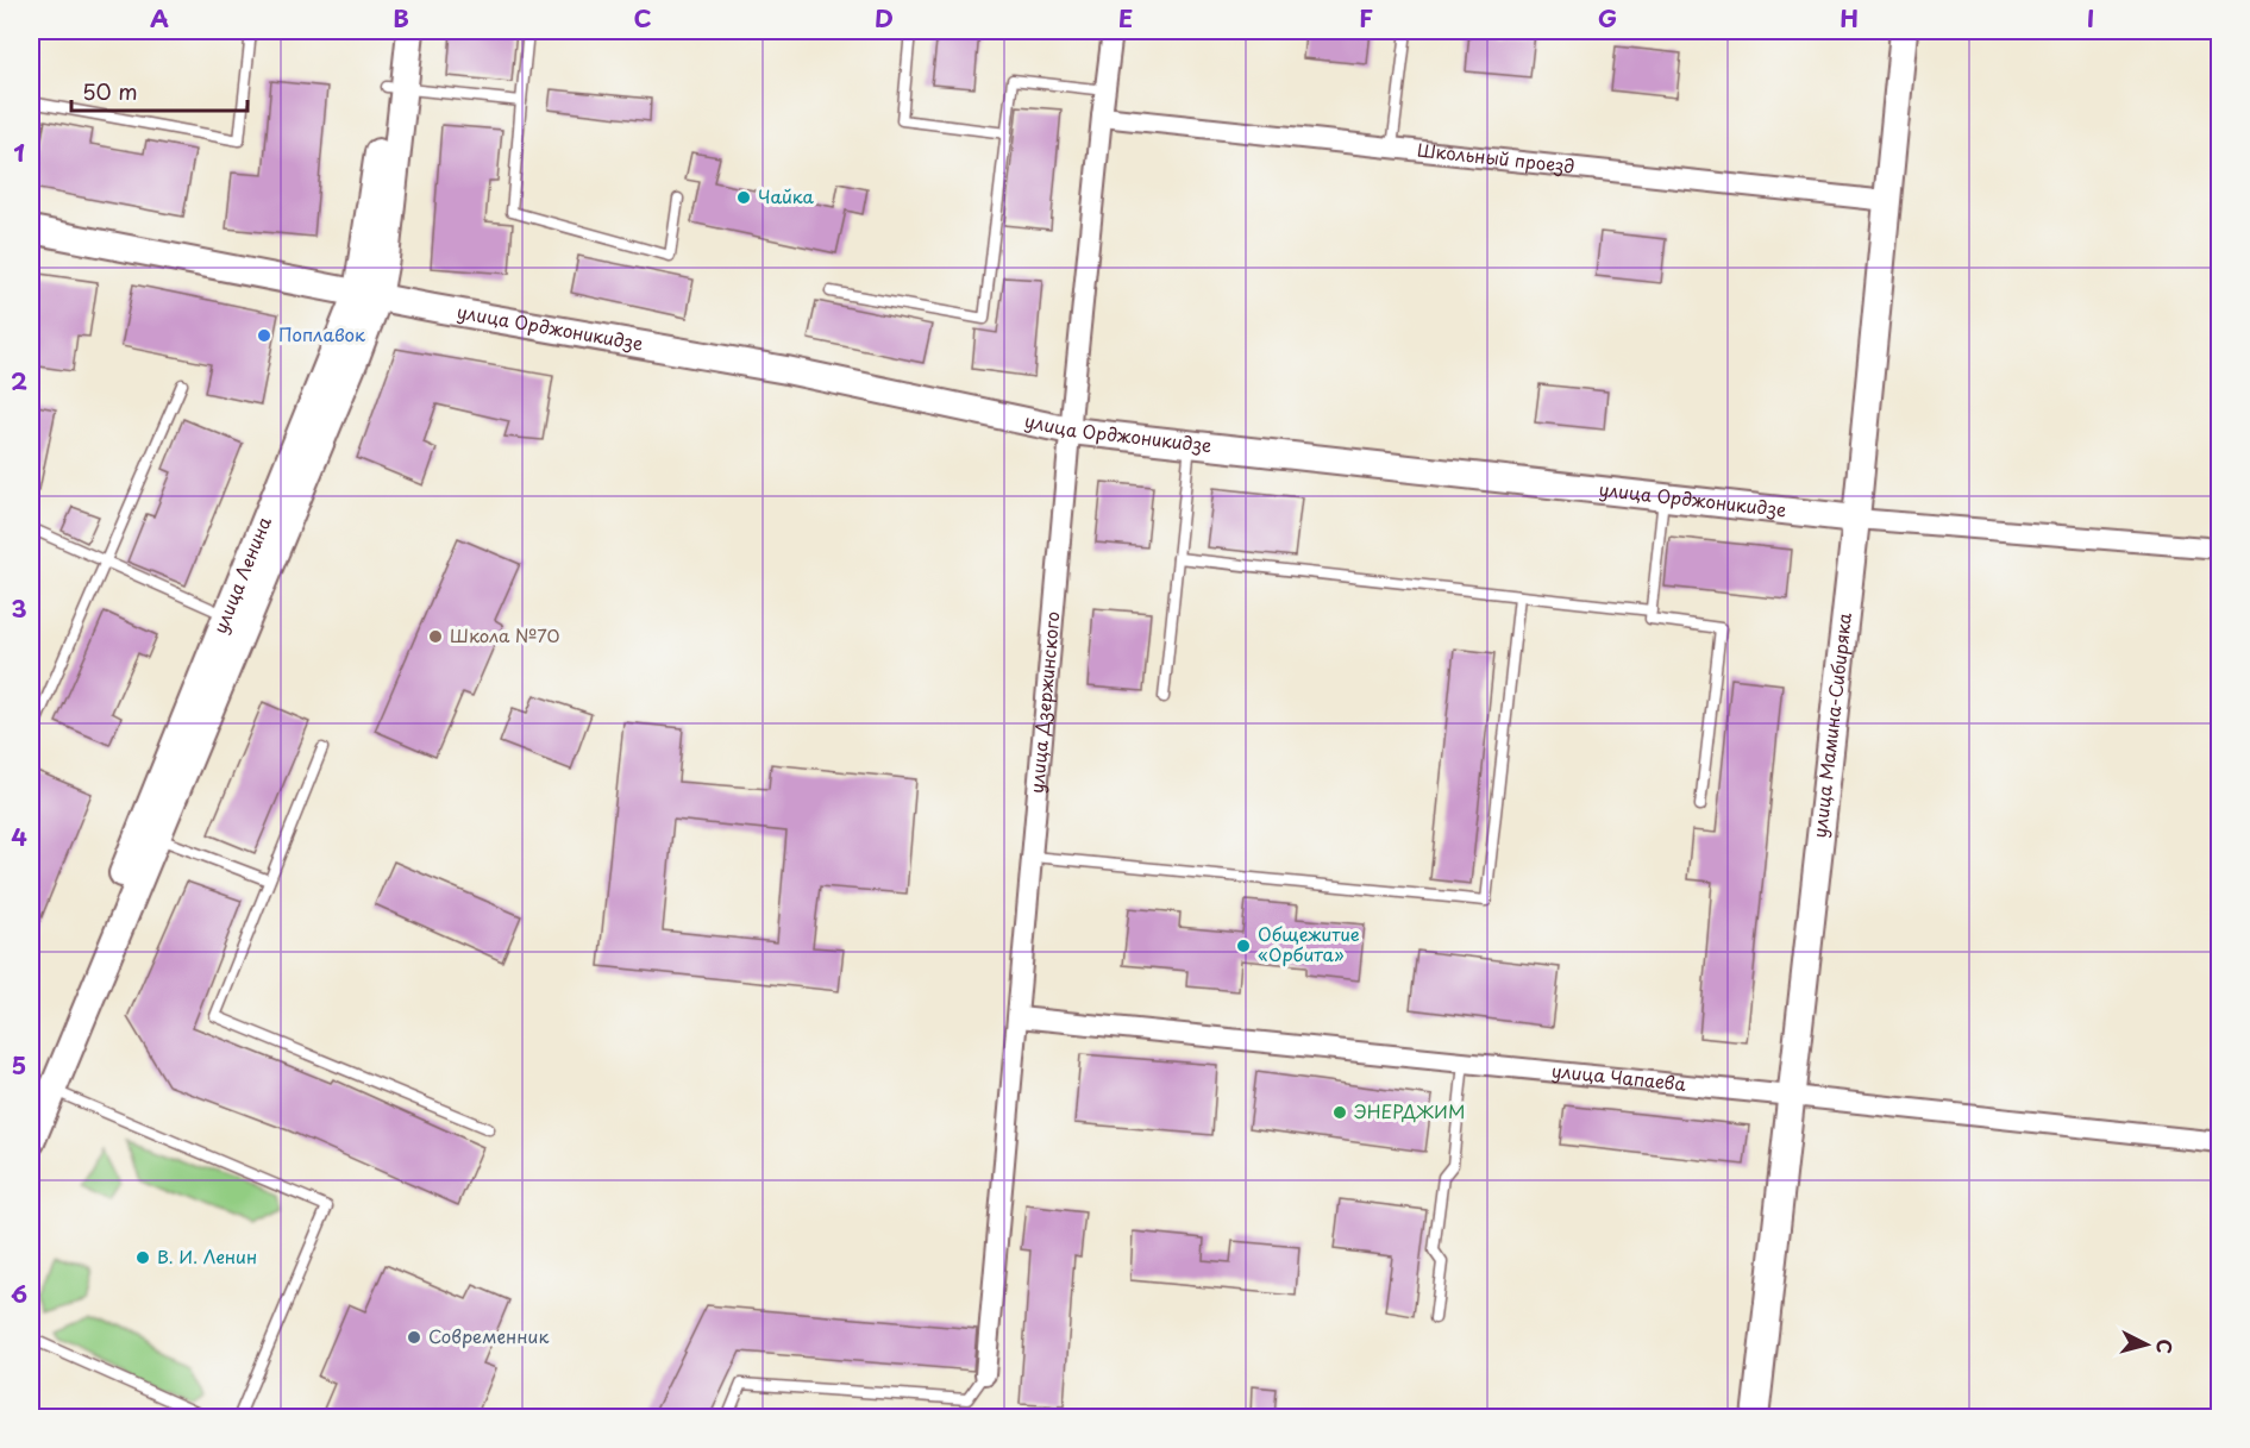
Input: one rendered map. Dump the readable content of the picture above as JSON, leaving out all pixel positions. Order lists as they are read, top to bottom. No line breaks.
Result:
{"streets":{"main road":["улица Орджоникидзе","улица Ленина","улица Мамина-Сибиряка"],"street":["Школьный проезд","улица Дзержинского","улица Чапаева"]},"crossings":[["Школьный проезд","улица Дзержинского"],["Школьный проезд","улица Мамина-Сибиряка"],["улица Орджоникидзе","улица Ленина"],["улица Орджоникидзе","улица Дзержинского"],["улица Орджоникидзе","улица Мамина-Сибиряка"],["улица Дзержинского","улица Чапаева"],["улица Мамина-Сибиряка","улица Чапаева"]],"places":["Чайка","Поплавок","Школа №70","Общежитие «Орбита»","ЭНЕРДЖИМ","В. И. Ленин","Современник"],"scale_bar":"50 m","north":"right","grid":{"columns":["A","B","C","D","E","F","G","H","I"],"rows":["1","2","3","4","5","6"]}}
